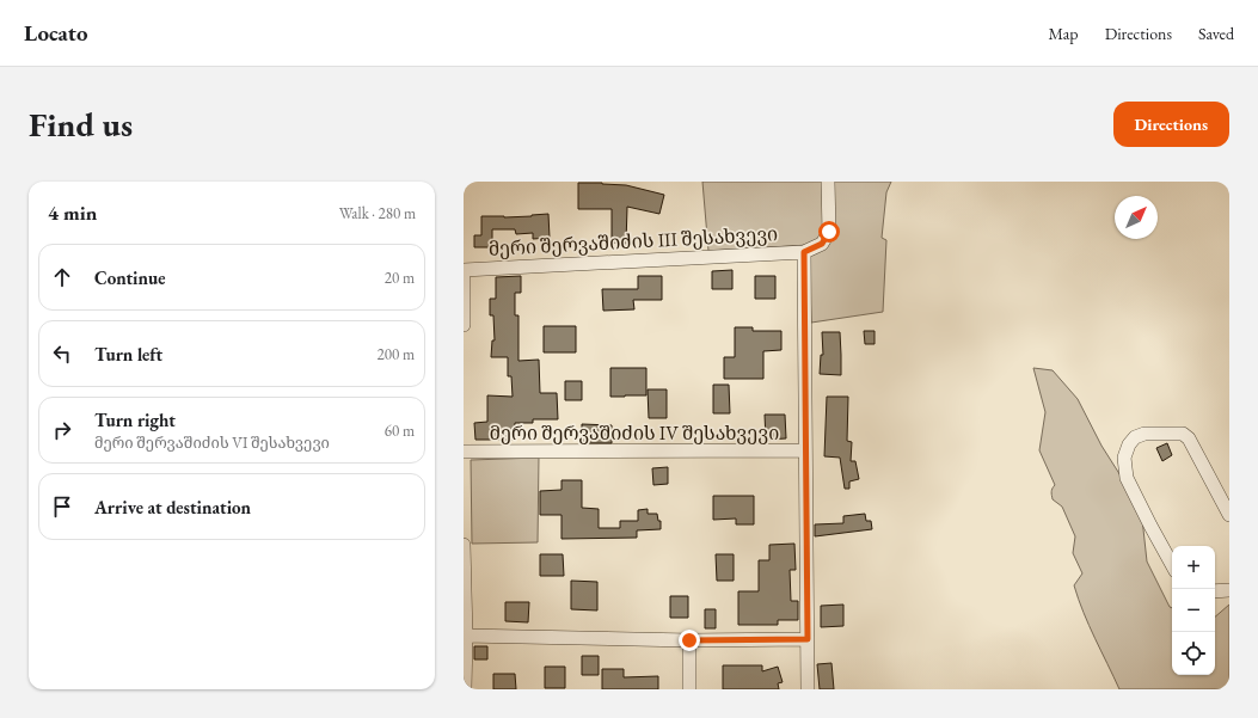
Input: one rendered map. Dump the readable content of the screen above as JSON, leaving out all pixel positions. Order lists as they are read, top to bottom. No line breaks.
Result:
{"streets":{"street":["მერი შერვაშიძის III შესახვევი","მერი შერვაშიძის IV შესახვევი"]},"north":"top right","page":{"header":"Locato","nav":["Map","Directions","Saved"],"buttons":"Directions","title":"Find us","heading":["4 min","Walk · 280 m"],"list":[["Continue","20 m"],["Turn left","200 m"],["Turn right","მერი შერვაშიძის VI შესახვევი","60 m"],"Arrive at destination"],"map_buttons":["+","−"]}}
